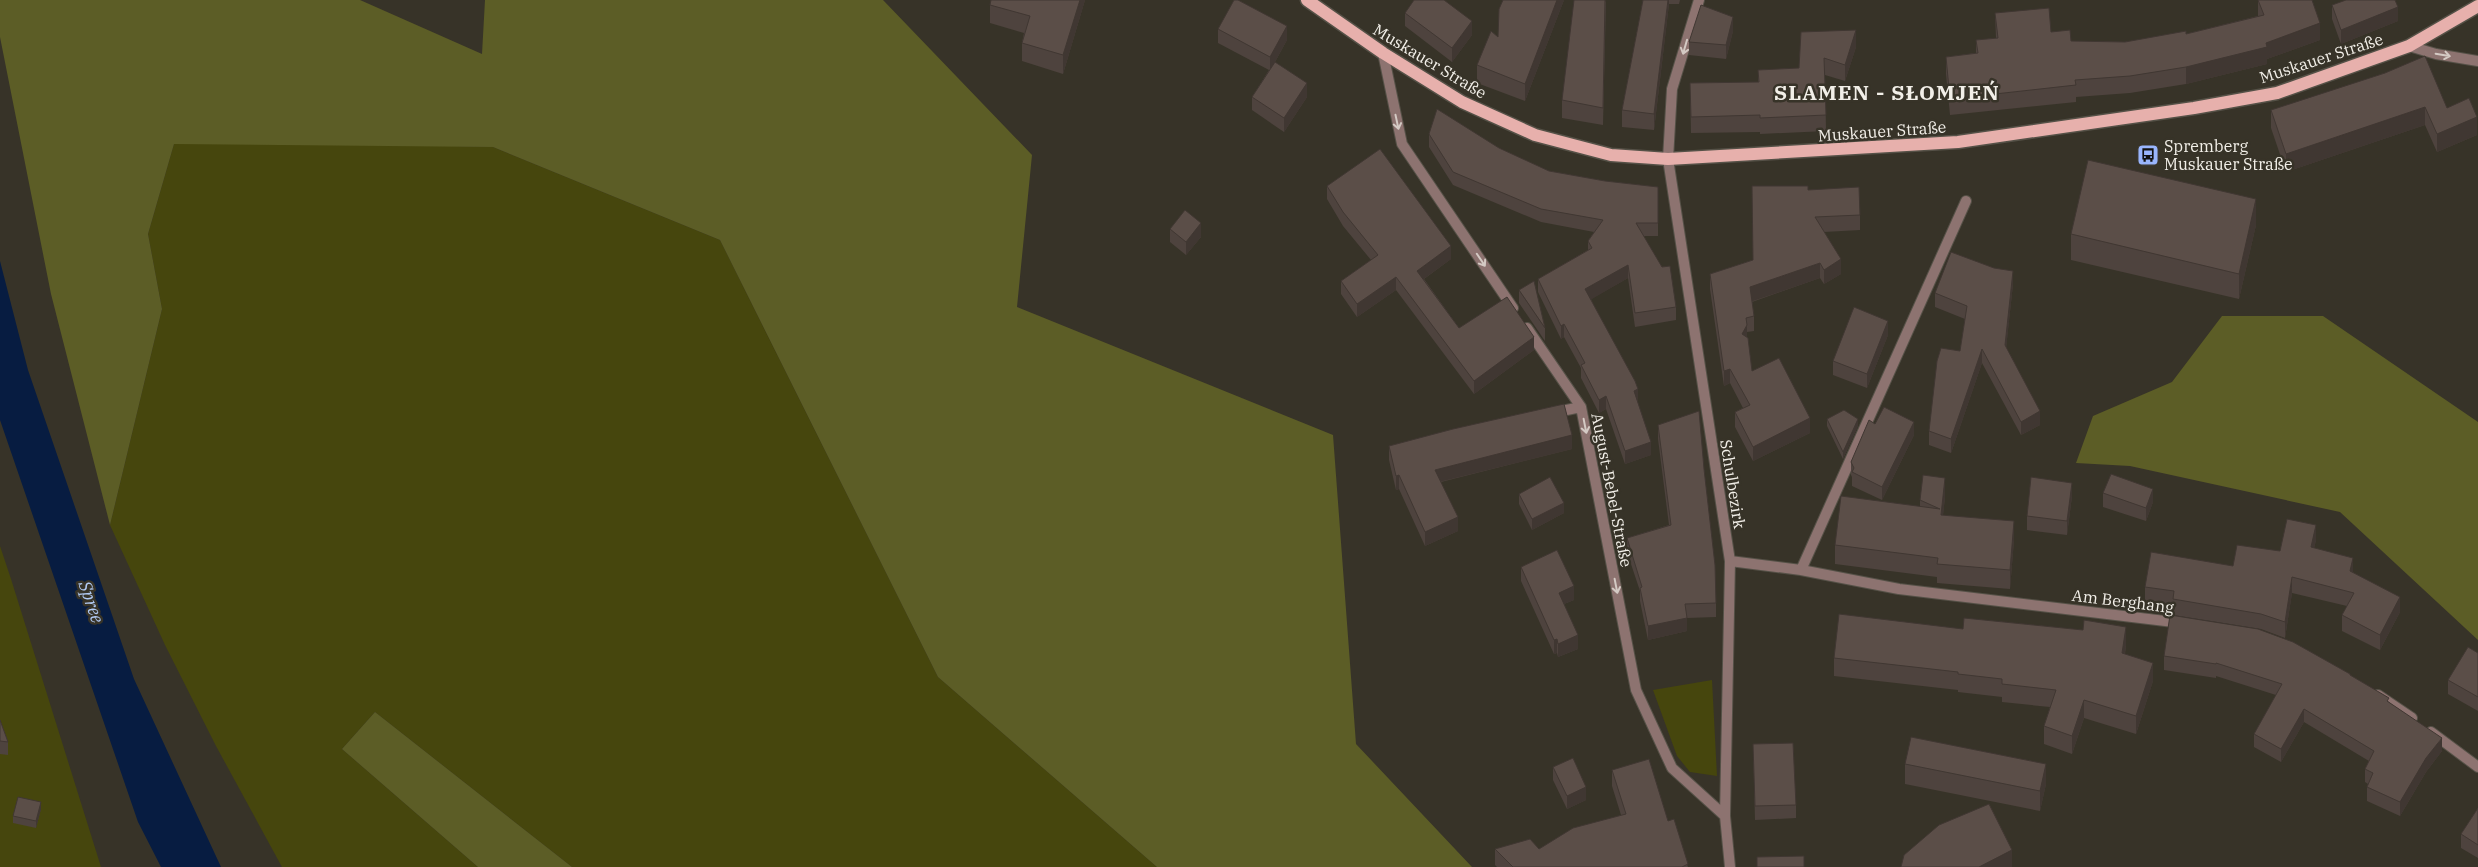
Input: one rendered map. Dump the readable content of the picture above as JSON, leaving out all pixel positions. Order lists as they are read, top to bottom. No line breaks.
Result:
{"streets":{"main road":["Muskauer Straße"],"street":["Schulbezirk","August-Bebel-Straße","Am Berghang"]},"crossings":[["Muskauer Straße","Schulbezirk"],["Muskauer Straße","August-Bebel-Straße"],["Schulbezirk","August-Bebel-Straße"],["Schulbezirk","Am Berghang"]],"one_way":["August-Bebel-Straße"],"districts":["SLAMEN - SŁOMJEŃ"],"water":["Spree"],"places":{"bus stop":["Spremberg Muskauer Straße"]}}
